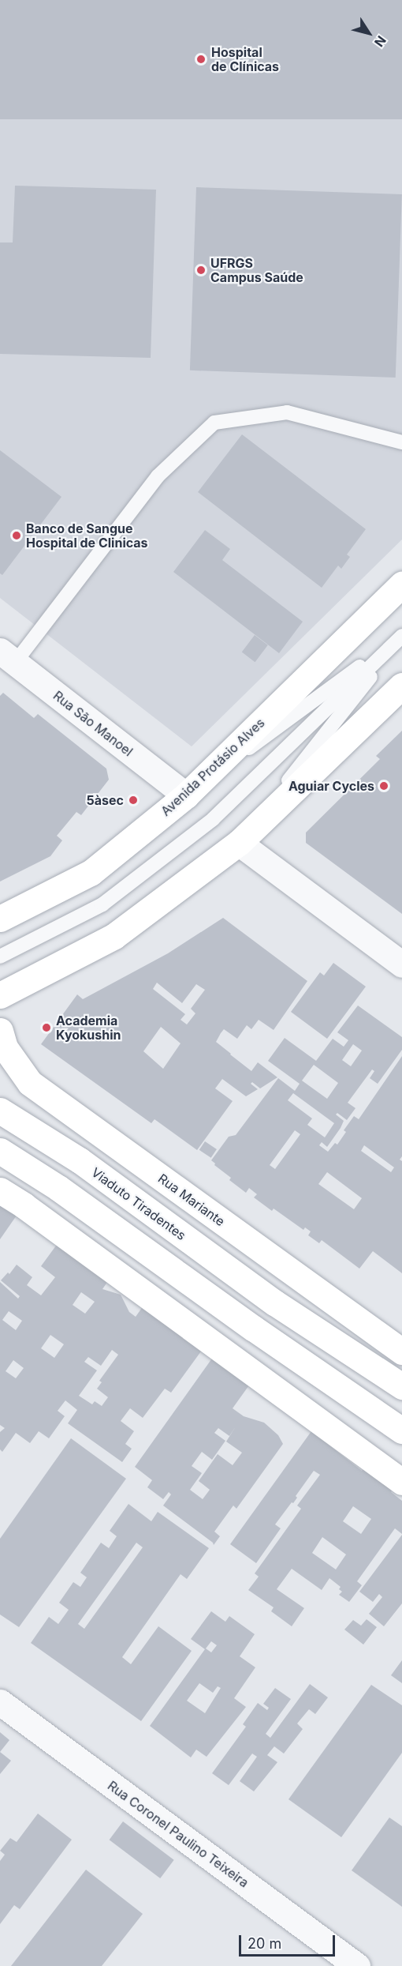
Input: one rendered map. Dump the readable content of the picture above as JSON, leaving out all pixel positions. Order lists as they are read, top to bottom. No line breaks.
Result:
{"streets":{"main road":["Avenida Protásio Alves","Rua Mariante","Viaduto Tiradentes"],"street":["Rua São Manoel","Rua Coronel Paulino Teixeira"]},"crossings":[["Rua São Manoel","Avenida Protásio Alves"]],"places":["Hospital de Clínicas","UFRGS Campus Saúde","Banco de Sangue Hospital de Clinicas","Aguiar Cycles","5àsec","Academia Kyokushin"],"scale_bar":"20 m","north":"bottom right"}
